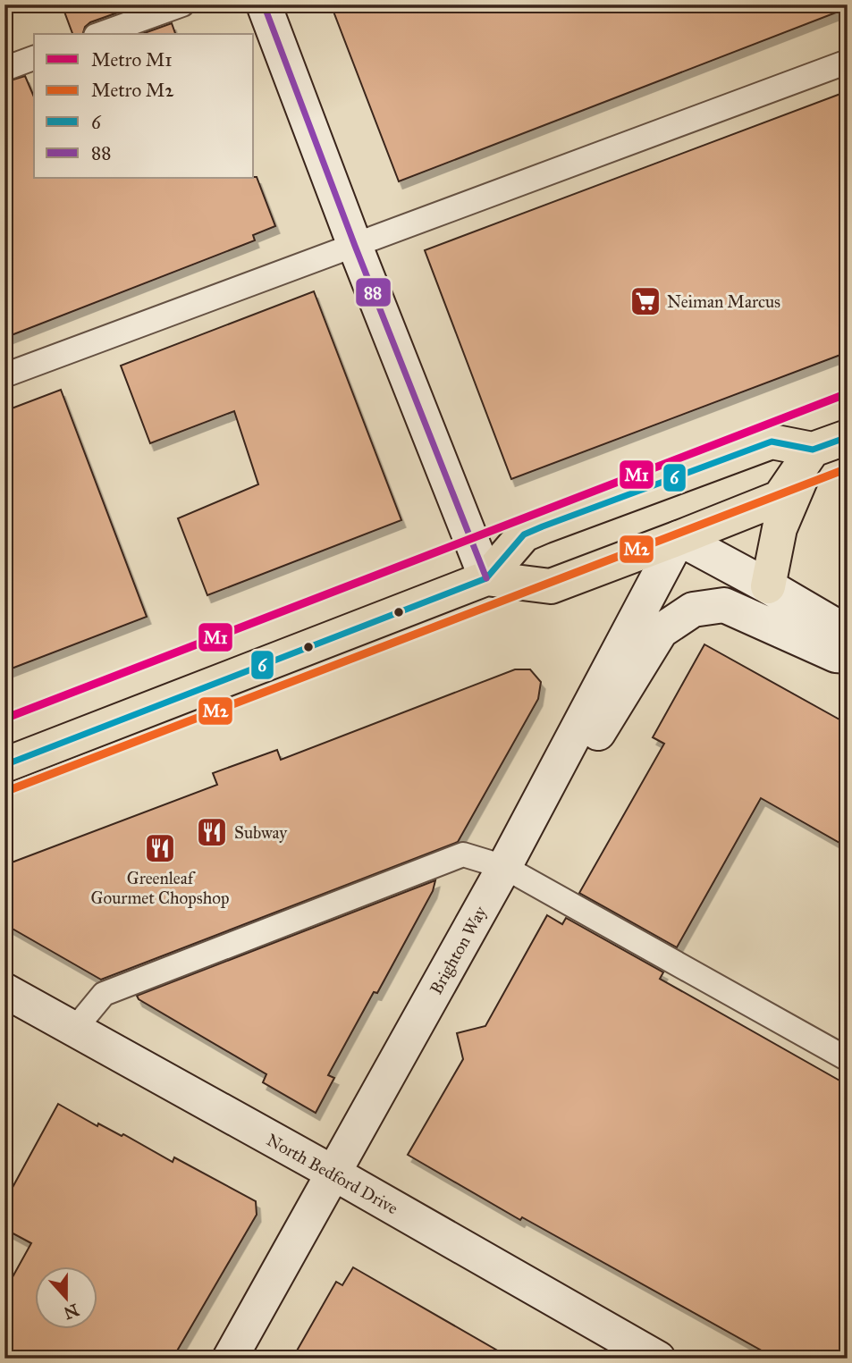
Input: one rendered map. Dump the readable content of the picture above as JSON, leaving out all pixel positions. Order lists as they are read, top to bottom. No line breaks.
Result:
{"streets":{"street":["Brighton Way","North Bedford Drive"]},"crossings":[["Brighton Way","North Bedford Drive"]],"places":{"supermarket":["Neiman Marcus"],"restaurant":["Subway","Greenleaf Gourmet Chopshop"]},"lines":["transit line 88","metro line M1","transit line 6","metro line M2"],"legend":["Metro M1","Metro M2","6","88"],"north":"bottom"}
